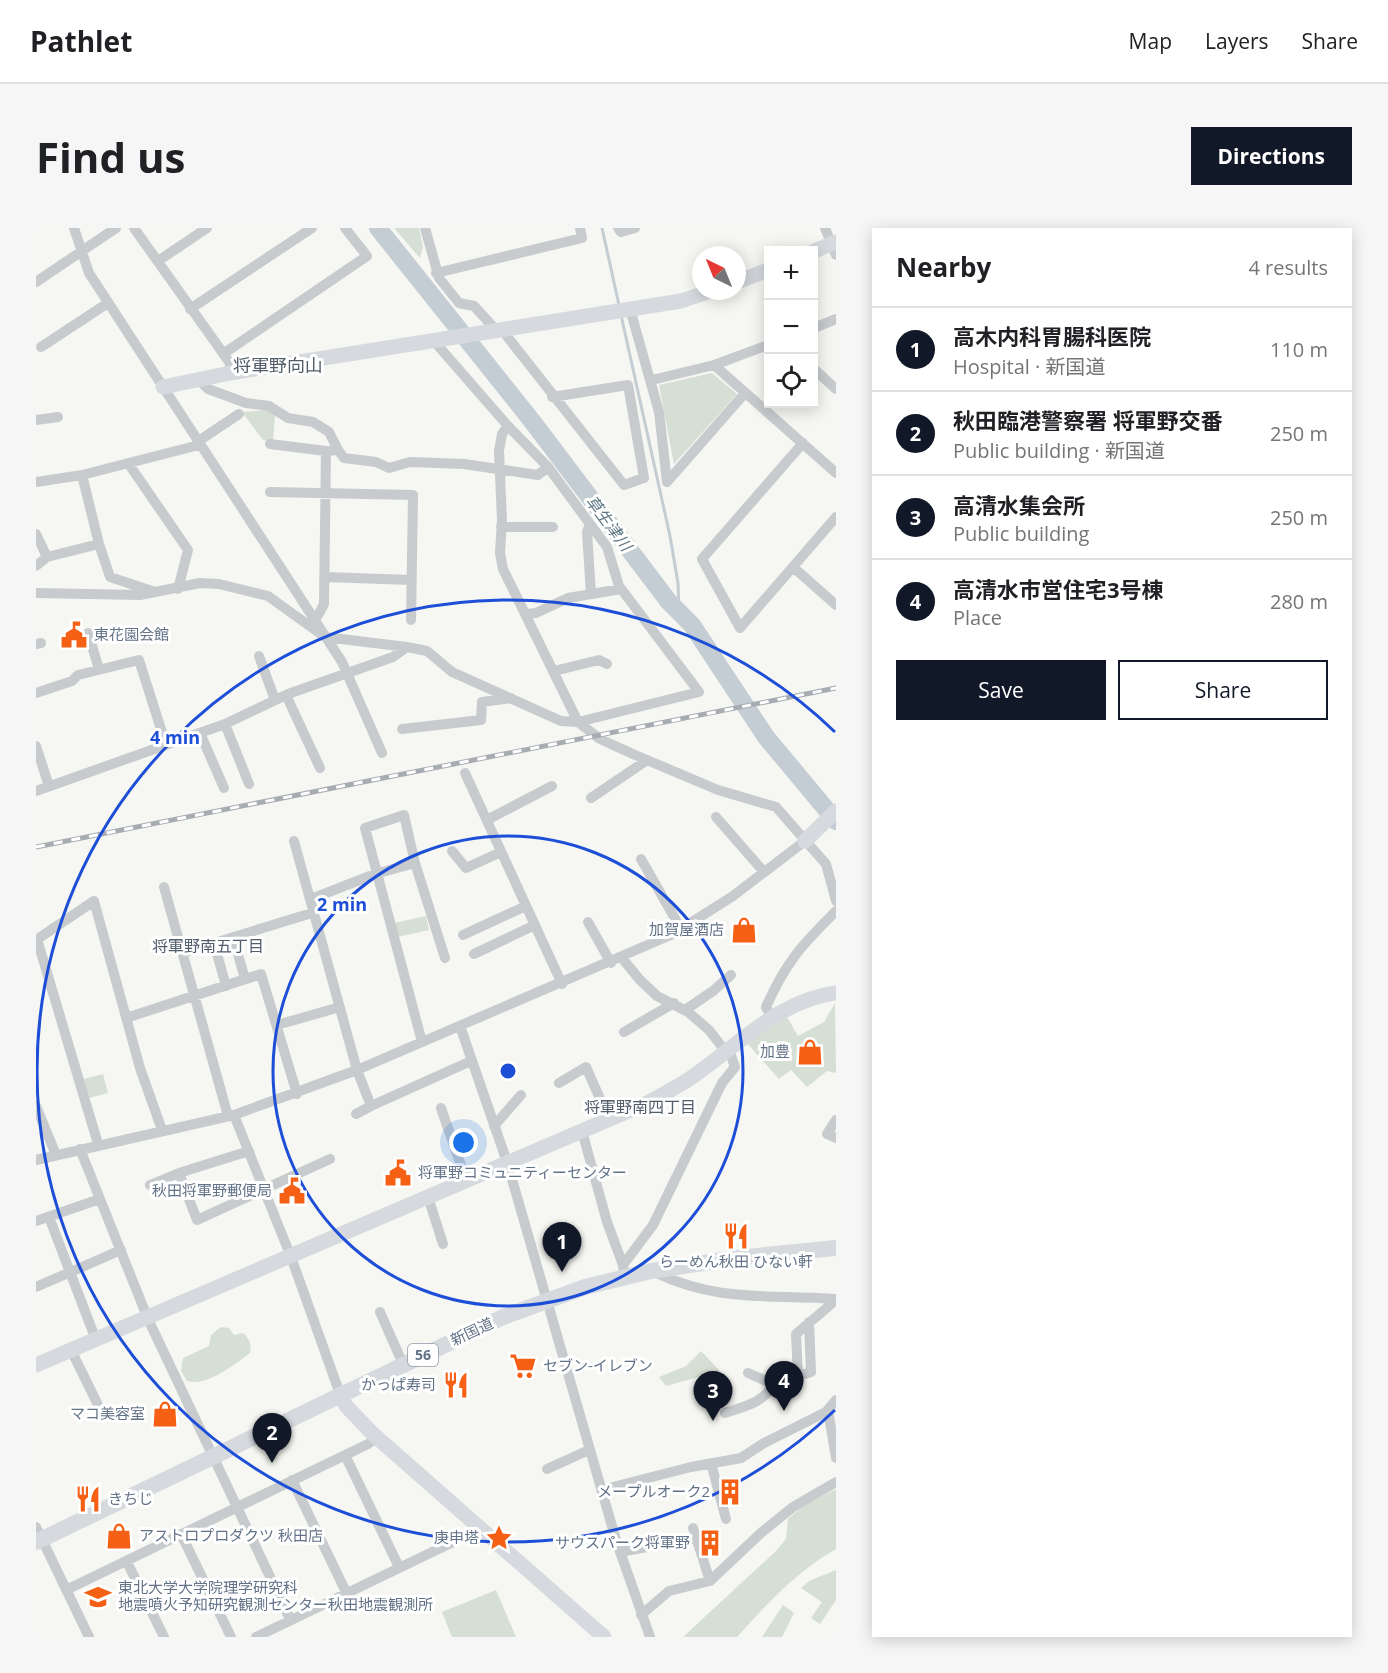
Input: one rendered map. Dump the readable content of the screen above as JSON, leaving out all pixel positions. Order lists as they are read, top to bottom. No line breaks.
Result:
{"streets":{"main road":["新国道","56"]},"districts":["将軍野向山","将軍野南五丁目","将軍野南四丁目"],"water":["草生津川"],"places":{"public building":["東花園会館","将軍野コミュニティーセンター","秋田将軍野郵便局"],"shop":["加賀屋酒店","加豊","マコ美容室","アストロプロダクツ 秋田店"],"restaurant":["らーめん秋田 ひない軒","かっぱ寿司","きちじ"],"supermarket":["セブン-イレブン"],"building":["メープルオーク2","サウスパーク将軍野"],"place":["庚申塔"],"school or university":["東北大学大学院理学研究科 地震噴火予知研究観測センター秋田地震観測所"]},"north":"top left","page":{"header":"Pathlet","nav":["Map","Layers","Share"],"buttons":["Directions",["Save","Share"]],"title":"Find us","heading":["Nearby","4 results"],"map_buttons":["+","−"],"list":[{"mark":"1","name":"高木内科胃腸科医院","note":"Hospital · 新国道","value":"110 m"},{"mark":"2","name":"秋田臨港警察署 将軍野交番","note":"Public building · 新国道","value":"250 m"},{"mark":"3","name":"高清水集会所","note":"Public building","value":"250 m"},{"mark":"4","name":"高清水市営住宅3号棟","note":"Place","value":"280 m"}],"pins":["1","4","3","2"]},"rings":["4 min","2 min"]}
